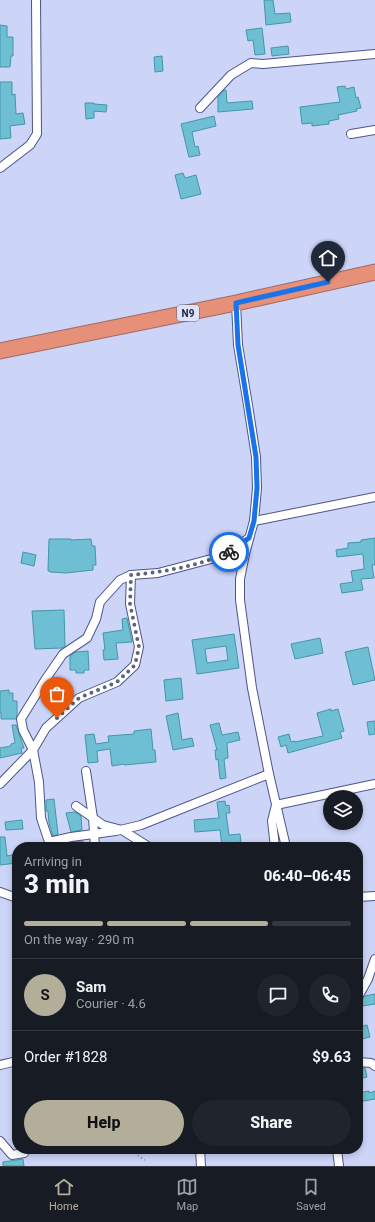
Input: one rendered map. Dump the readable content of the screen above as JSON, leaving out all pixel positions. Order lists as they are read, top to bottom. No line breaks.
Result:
{"streets":{"highway":["N9"]},"page":{"heading":["3 min","Arriving in","06:40–06:45"],"panel":["Sam","Courier · 4.6","Order #1828","$9.63"],"bar":"On the way · 290 m","round":"S","buttons":["Help","Share"],"tabs":["Home","Map","Saved"]}}
